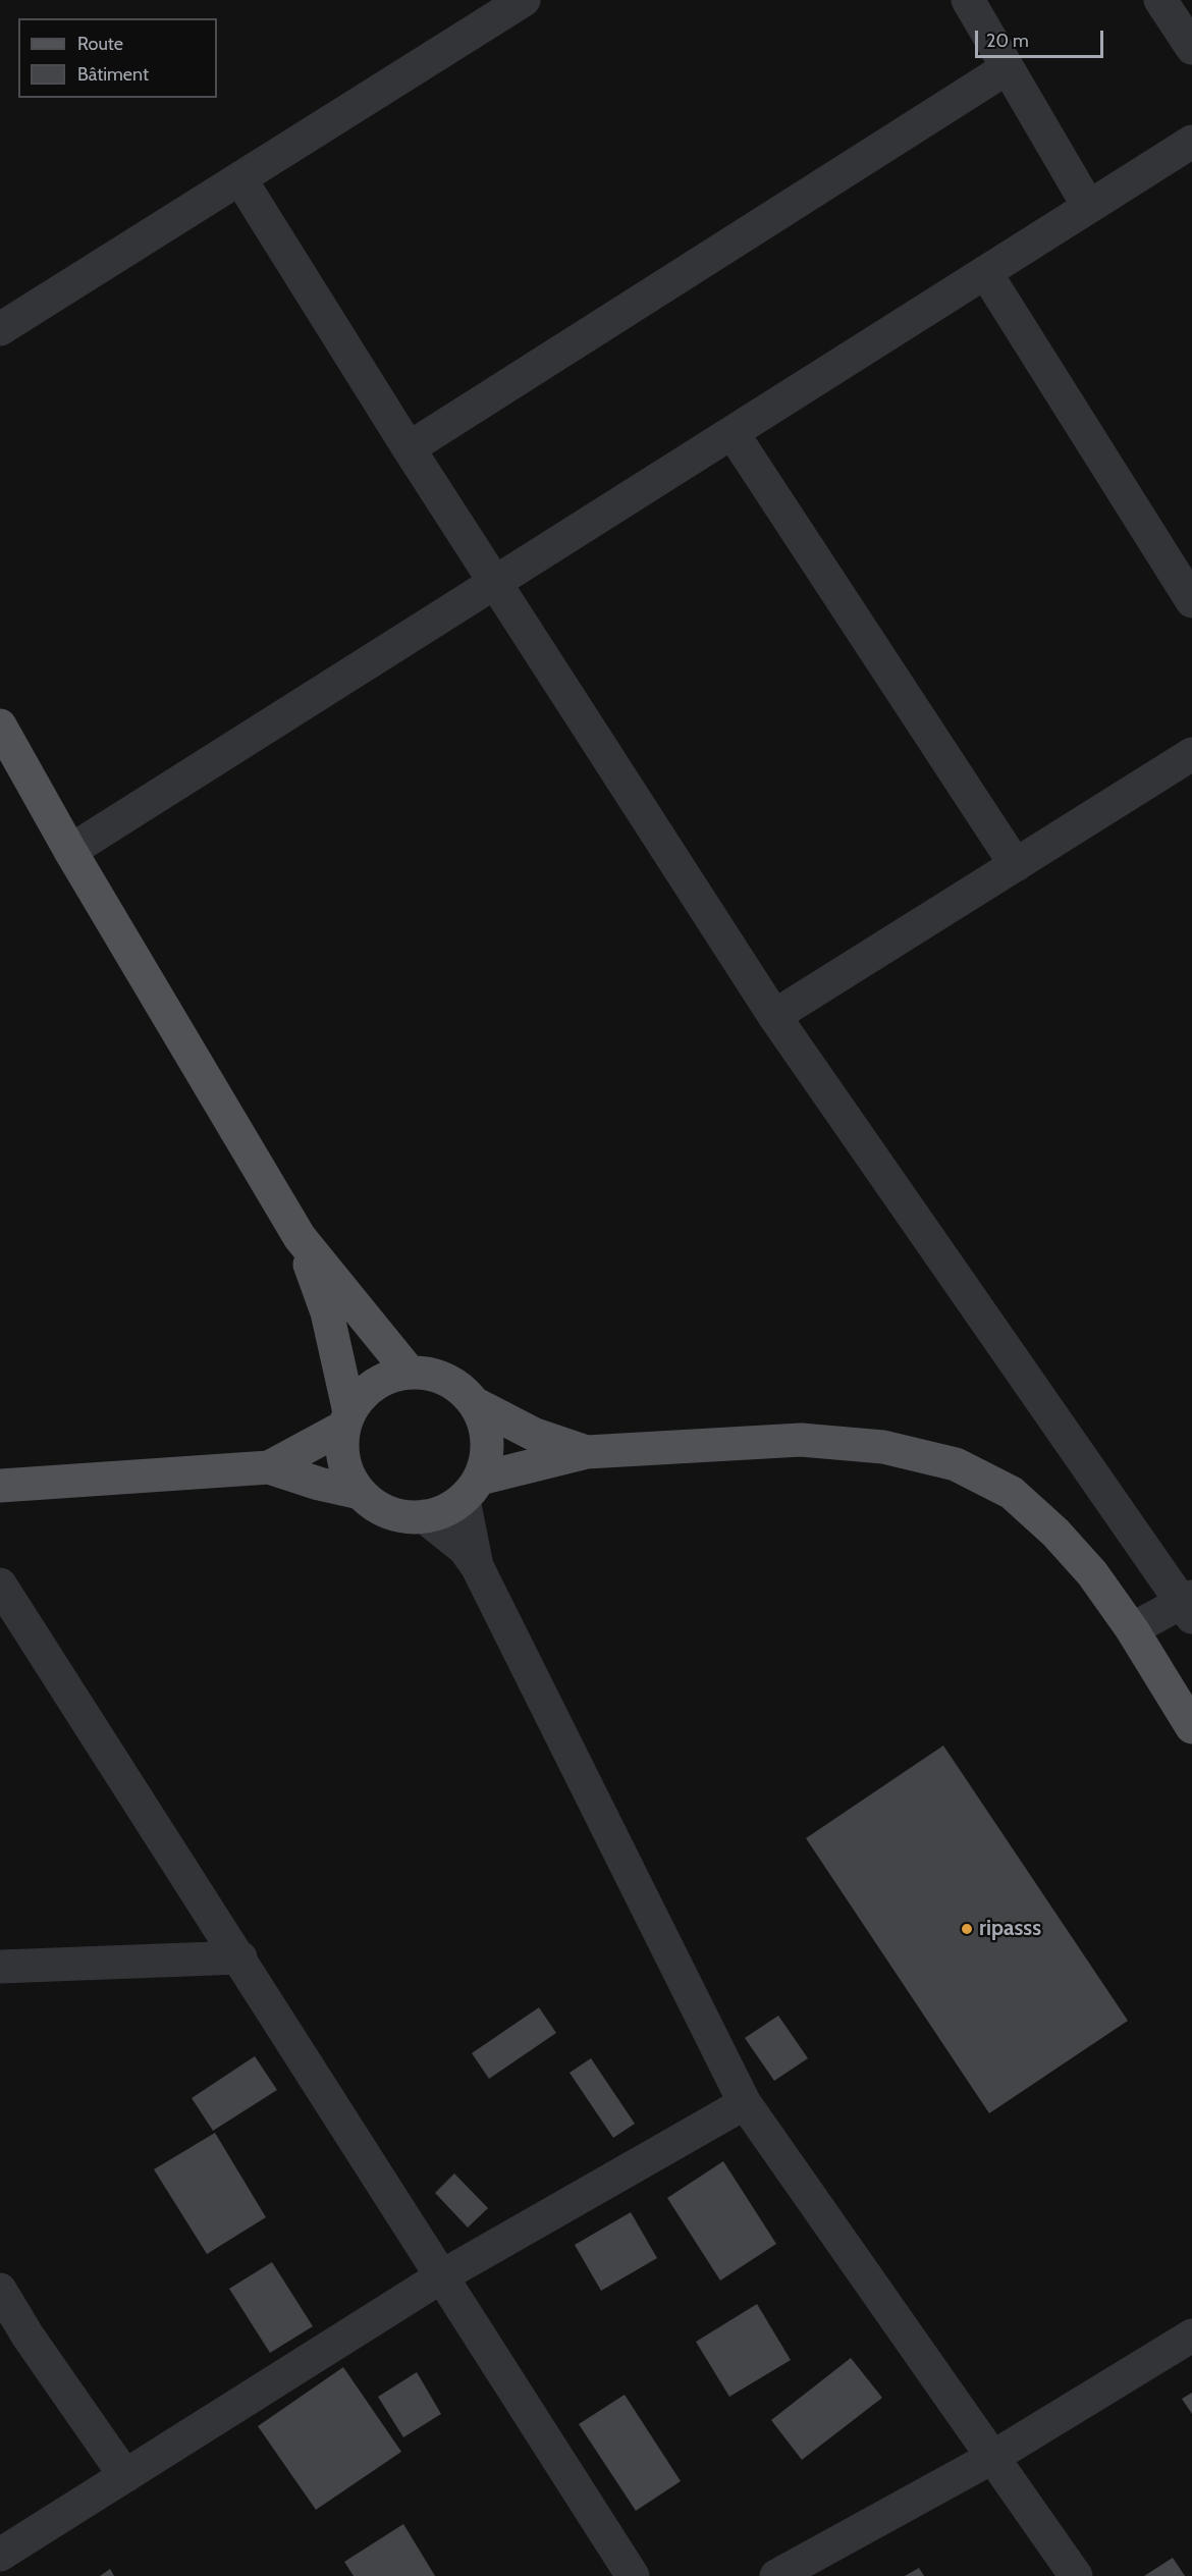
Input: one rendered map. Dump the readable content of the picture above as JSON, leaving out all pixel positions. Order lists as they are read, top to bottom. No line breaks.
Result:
{"places":["ripasss"],"legend":["Route","Bâtiment"],"scale_bar":"20 m"}
